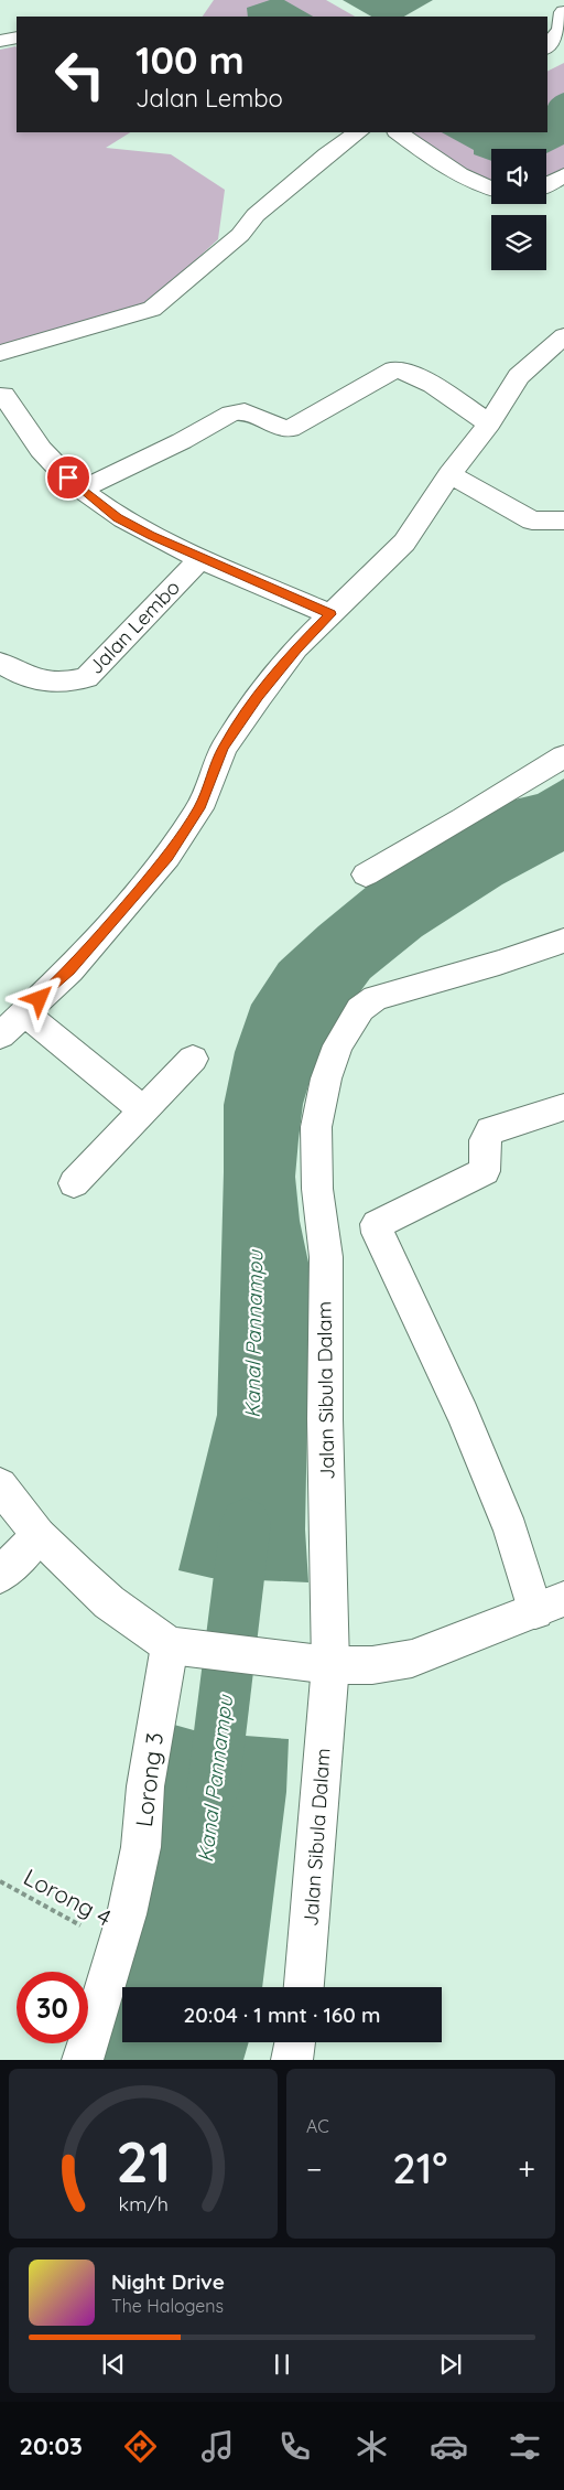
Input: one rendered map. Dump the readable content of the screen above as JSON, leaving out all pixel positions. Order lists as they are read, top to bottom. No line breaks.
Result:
{"streets":{"street":["Jalan Lembo","Jalan Sibula Dalam","Lorong 3"],"path":["Lorong 4"]},"crossings":[["Lorong 3","Lorong 4"]],"water":["Kanal Pannampu"],"page":{"turn":["100 m","Jalan Lembo"],"limit":"30","trip":"20:04 · 1 mnt · 160 m","tile":"AC","heat":["−","21°","+"],"song":["Night Drive","The Halogens"],"tabs":"20:03","gauge":["21","km/h"]}}
